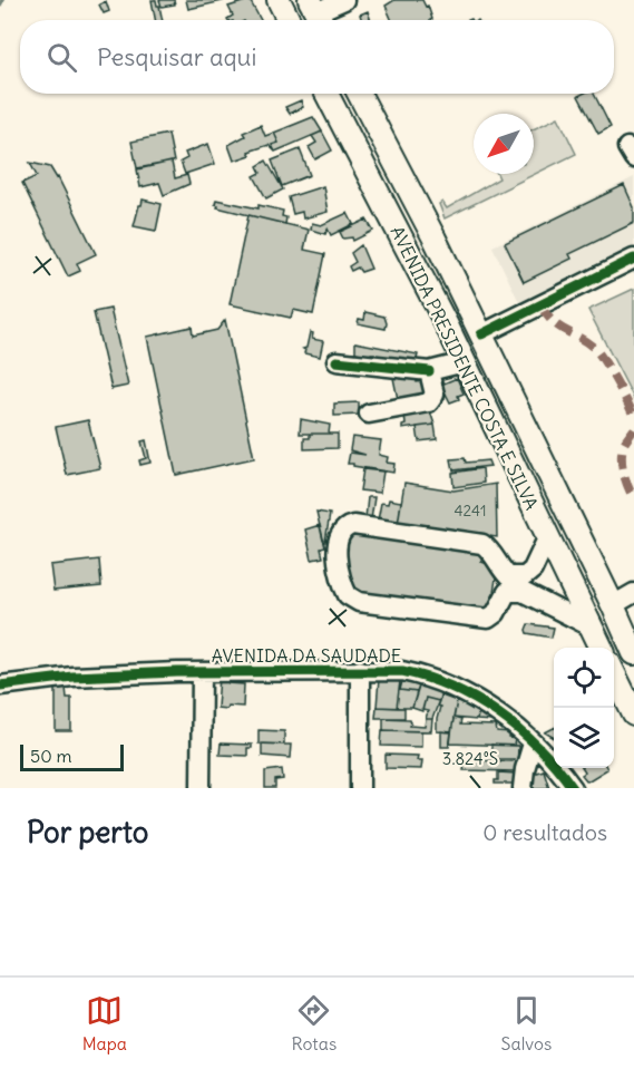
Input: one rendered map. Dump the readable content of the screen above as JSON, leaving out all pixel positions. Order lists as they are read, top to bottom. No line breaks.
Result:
{"streets":{"main road":["AVENIDA PRESIDENTE COSTA E SILVA"],"street":["AVENIDA DA SAUDADE"]},"house_numbers":["4241"],"scale_bar":"50 m","north":"bottom left","page":{"search":"Pesquisar aqui","scale":"50 m","heading":["Por perto","0 resultados"],"nav":["Mapa","Rotas","Salvos"]},"coordinates":["3.824°S"]}
